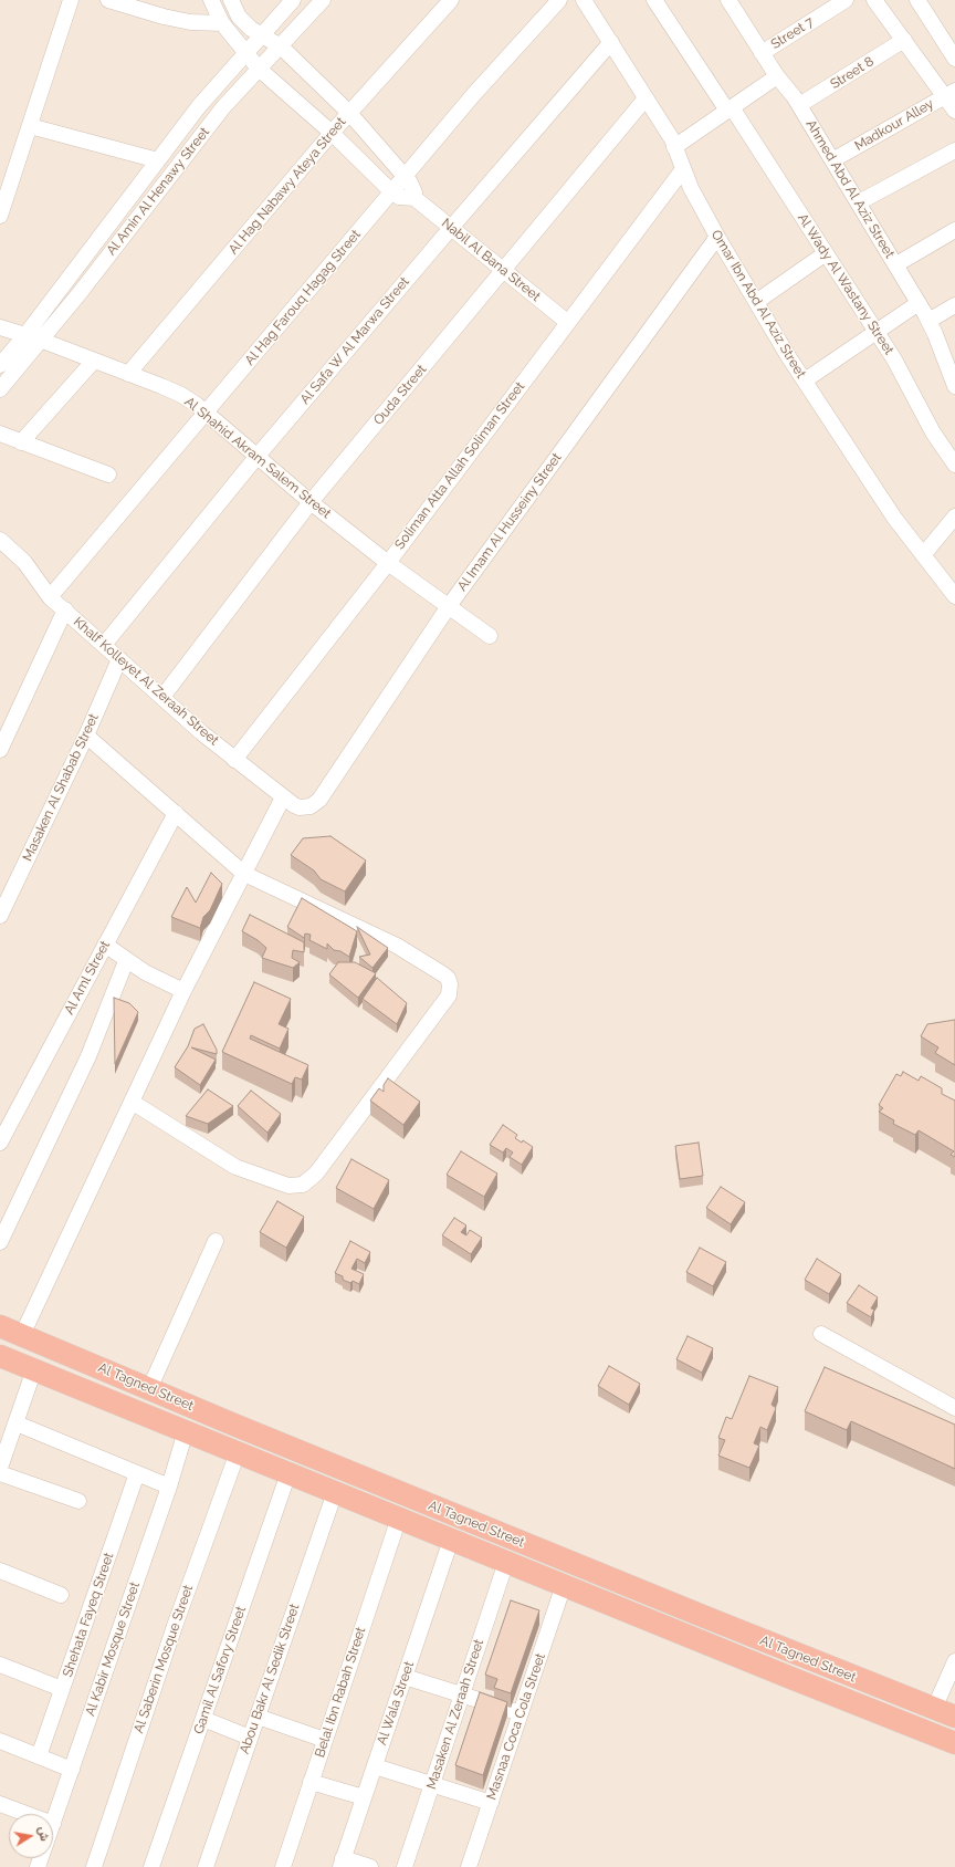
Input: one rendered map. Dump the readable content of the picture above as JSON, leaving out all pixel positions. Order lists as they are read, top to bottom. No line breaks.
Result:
{"streets":{"highway":["Al Tagned Street"],"street":["Street 7","Street 8","Madkour Alley","Al Hag Nabawy Ateya Street","Ahmed Abd Al Aziz Street","Al Amin Al Henawy Street","Nabil Al Bana Street","Al Wady Al Wastany Street","Al Hag Farouq Hagag Street","Omar Ibn Abd Al Aziz Street","Al Safa W Al Marwa Street","Ouda Street","Al Shahid Akram Salem Street","Soliman Atta Allah Soliman Street","Al Imam Al Husseiny Street","Khalf Kolleyet Al Zeraah Street","Masaken Al Shabab Street","Al Aml Street","Shehata Fayeq Street","Al Kabir Mosque Street","Al Saberin Mosque Street","Gamil Al Safory Street","Abou Bakr Al Sedik Street","Belal Ibn Rabah Street","Al Wala Street","Masaken Al Zeraah Street","Masnaa Coca Cola Street"]},"crossings":[["Street 7","Ahmed Abd Al Aziz Street"],["Street 8","Ahmed Abd Al Aziz Street"],["Madkour Alley","Ahmed Abd Al Aziz Street"],["Al Hag Nabawy Ateya Street","Nabil Al Bana Street"],["Al Hag Nabawy Ateya Street","Al Shahid Akram Salem Street"],["Al Amin Al Henawy Street","Nabil Al Bana Street"],["Al Amin Al Henawy Street","Al Shahid Akram Salem Street"],["Nabil Al Bana Street","Al Hag Farouq Hagag Street"],["Nabil Al Bana Street","Al Safa W Al Marwa Street"],["Nabil Al Bana Street","Ouda Street"],["Nabil Al Bana Street","Soliman Atta Allah Soliman Street"],["Al Hag Farouq Hagag Street","Al Shahid Akram Salem Street"],["Al Hag Farouq Hagag Street","Khalf Kolleyet Al Zeraah Street"],["Omar Ibn Abd Al Aziz Street","Al Safa W Al Marwa Street"],["Omar Ibn Abd Al Aziz Street","Ouda Street"],["Omar Ibn Abd Al Aziz Street","Soliman Atta Allah Soliman Street"],["Omar Ibn Abd Al Aziz Street","Al Imam Al Husseiny Street"],["Al Safa W Al Marwa Street","Al Shahid Akram Salem Street"],["Al Safa W Al Marwa Street","Khalf Kolleyet Al Zeraah Street"],["Ouda Street","Al Shahid Akram Salem Street"],["Ouda Street","Khalf Kolleyet Al Zeraah Street"],["Al Shahid Akram Salem Street","Soliman Atta Allah Soliman Street"],["Al Shahid Akram Salem Street","Al Imam Al Husseiny Street"],["Soliman Atta Allah Soliman Street","Khalf Kolleyet Al Zeraah Street"],["Al Imam Al Husseiny Street","Khalf Kolleyet Al Zeraah Street"],["Khalf Kolleyet Al Zeraah Street","Masaken Al Shabab Street"],["Al Tagned Street","Al Kabir Mosque Street"],["Al Tagned Street","Al Saberin Mosque Street"],["Al Tagned Street","Gamil Al Safory Street"],["Al Tagned Street","Abou Bakr Al Sedik Street"],["Al Tagned Street","Belal Ibn Rabah Street"],["Al Tagned Street","Al Wala Street"],["Al Tagned Street","Masaken Al Zeraah Street"],["Al Tagned Street","Masnaa Coca Cola Street"]],"north":"right"}
